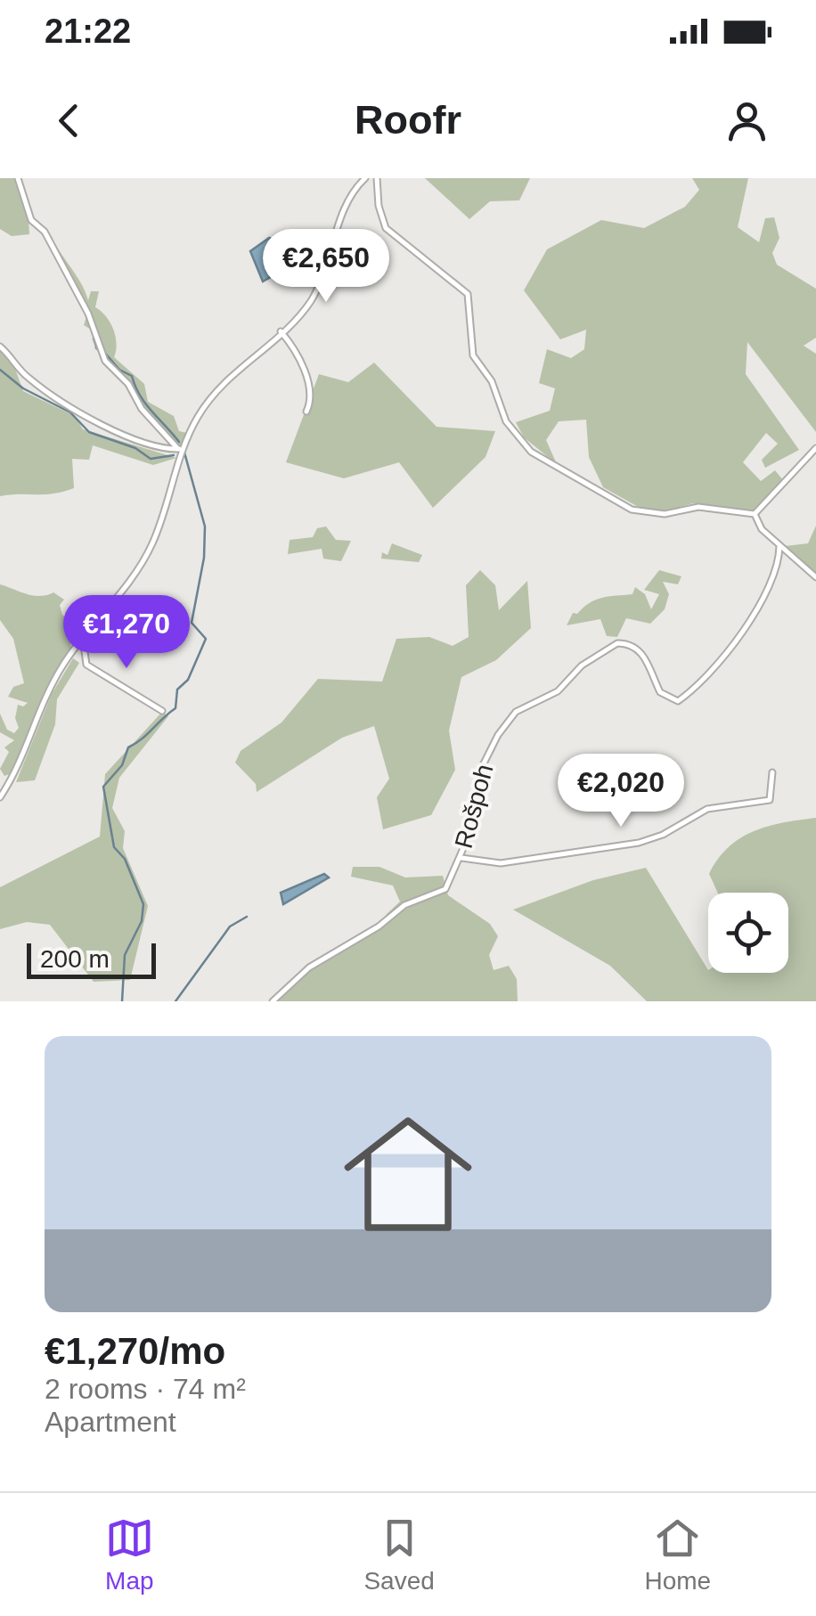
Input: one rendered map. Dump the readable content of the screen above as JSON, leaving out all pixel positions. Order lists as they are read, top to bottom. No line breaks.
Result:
{"streets":{"street":["Rošpoh"]},"scale_bar":"200 m","page":{"status":"21:22","header":"Roofr","price":["€2,650","€1,270","€2,020"],"scale":"200 m","list":[{"name":"€1,270/mo","note":"2 rooms · 74 m² · Apartment"}],"tabs":["Map","Saved","Home"]}}
